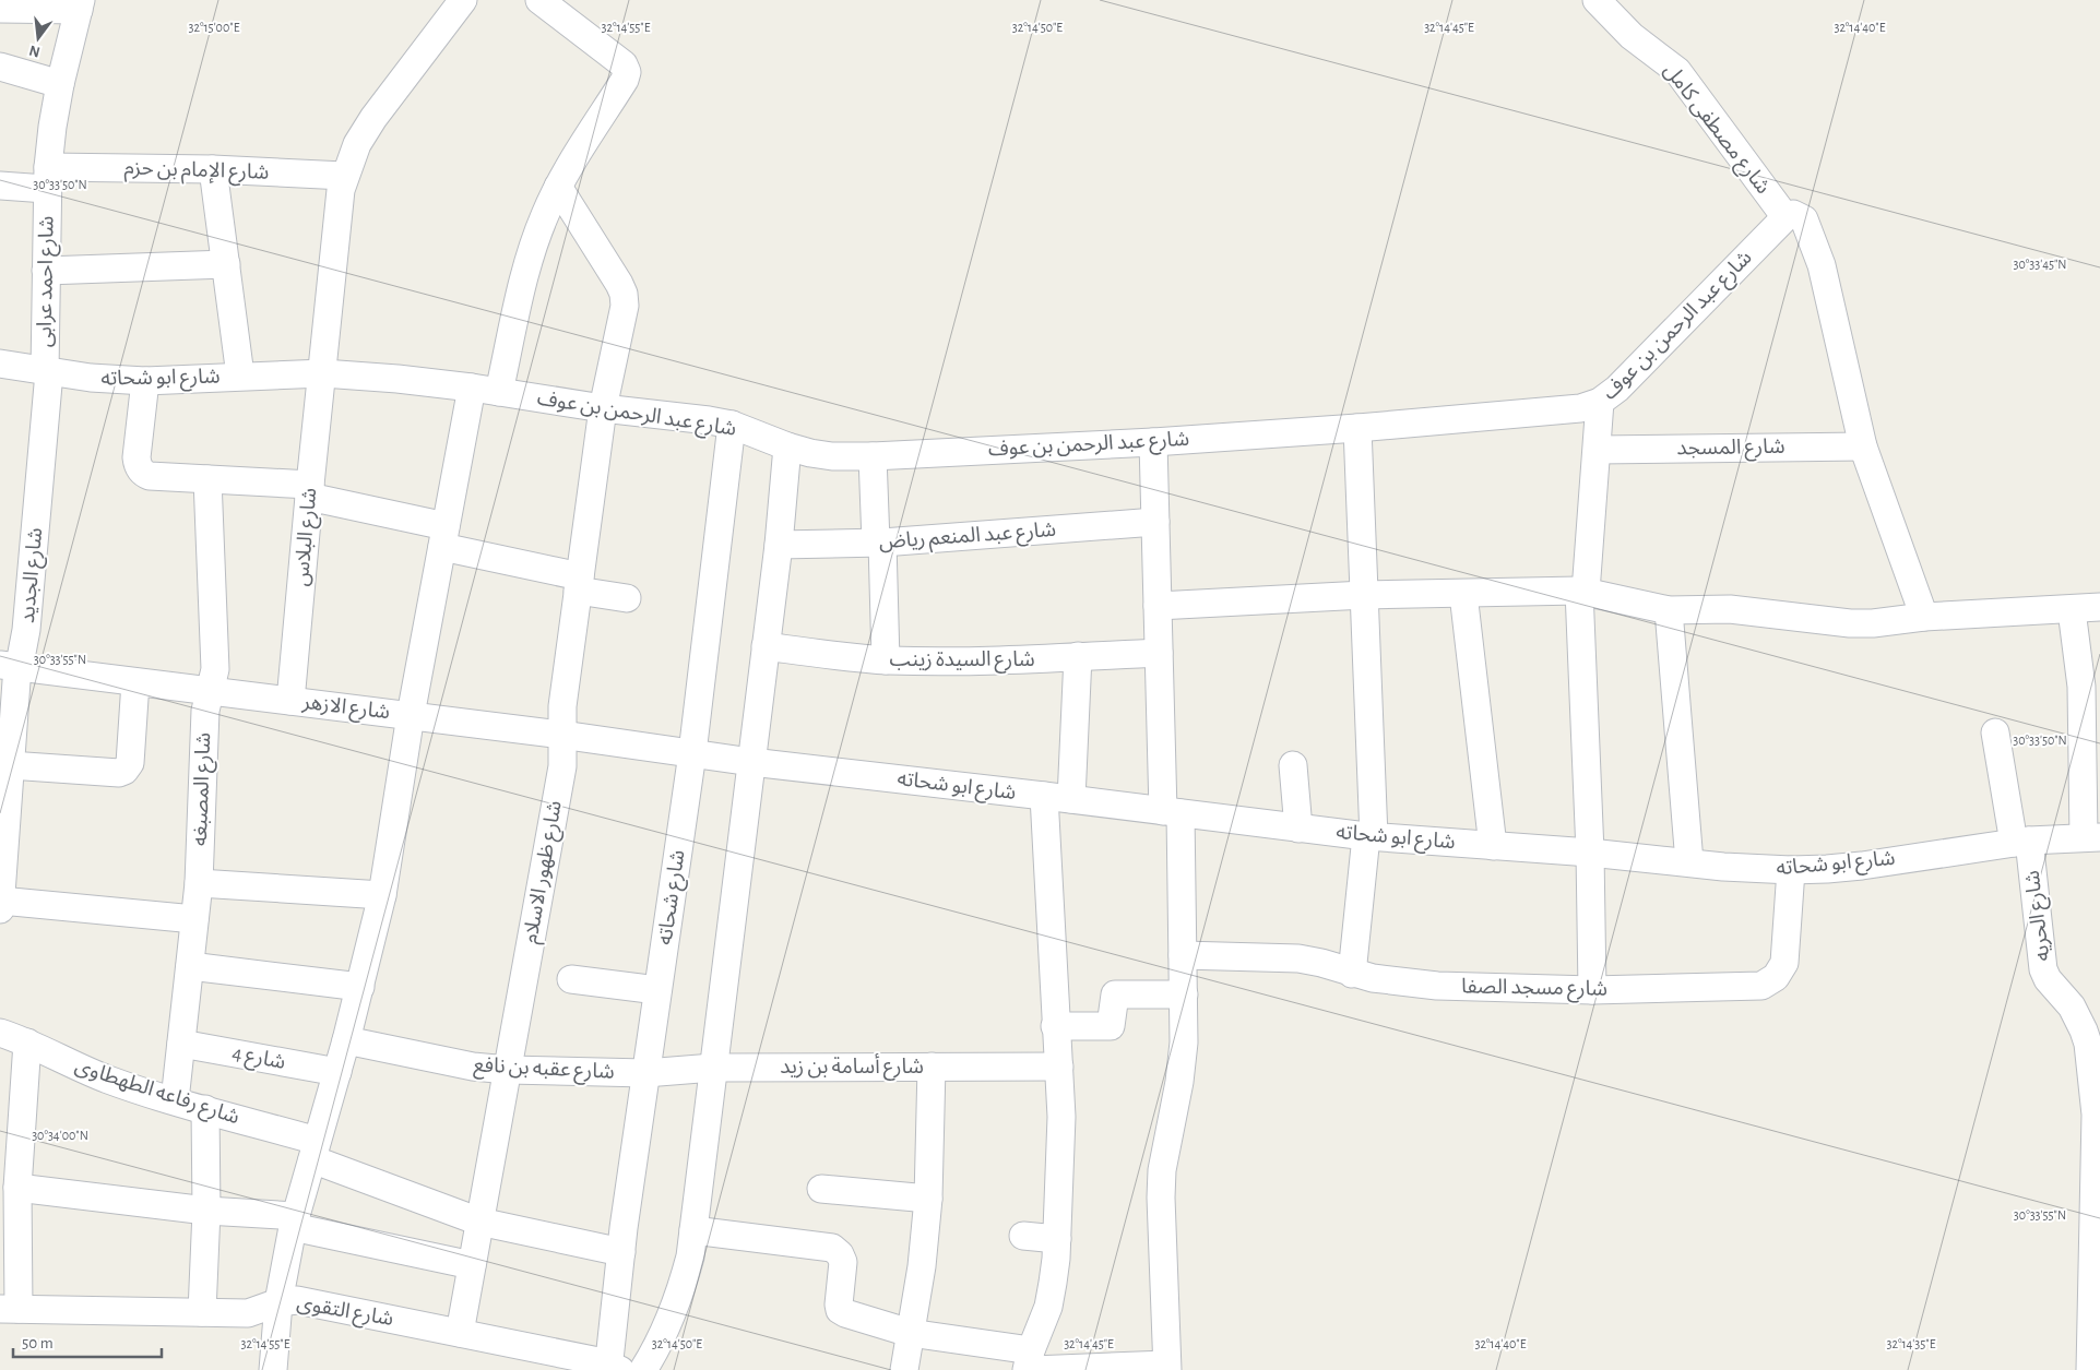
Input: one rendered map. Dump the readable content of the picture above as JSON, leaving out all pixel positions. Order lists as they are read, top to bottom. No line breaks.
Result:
{"streets":{"street":["شارع مصطفى كامل","شارع الإمام بن حزم","شارع احمد عرابى","شارع عبد الرحمن بن عوف","شارع ابو شحاته","شارع المسجد","شارع عبد المنعم رياض","شارع البلاس","شارع الجديد","شارع السيدة زينب","شارع الازهر","شارع المصبغه","شارع ظهور الاسلام","شارع شحاته","شارع الحريه","شارع مسجد الصفا","شارع 4","شارع أسامة بن زيد","شارع عقبه بن نافع","شارع رفاعه الطهطاوى","شارع التقوى"]},"crossings":[["شارع مصطفى كامل","شارع عبد الرحمن بن عوف"],["شارع الإمام بن حزم","شارع احمد عرابى"],["شارع الإمام بن حزم","شارع البلاس"],["شارع احمد عرابى","شارع ابو شحاته"],["شارع احمد عرابى","شارع الجديد"],["شارع عبد الرحمن بن عوف","شارع ابو شحاته"],["شارع عبد الرحمن بن عوف","شارع البلاس"],["شارع عبد الرحمن بن عوف","شارع ظهور الاسلام"],["شارع عبد الرحمن بن عوف","شارع شحاته"],["شارع ابو شحاته","شارع البلاس"],["شارع ابو شحاته","شارع الجديد"],["شارع ابو شحاته","شارع الازهر"],["شارع ابو شحاته","شارع شحاته"],["شارع ابو شحاته","شارع الحريه"],["شارع ابو شحاته","شارع مسجد الصفا"],["شارع البلاس","شارع الازهر"],["شارع الجديد","شارع الازهر"],["شارع الازهر","شارع المصبغه"],["شارع الازهر","شارع ظهور الاسلام"],["شارع الازهر","شارع شحاته"],["شارع المصبغه","شارع 4"],["شارع المصبغه","شارع رفاعه الطهطاوى"],["شارع ظهور الاسلام","شارع عقبه بن نافع"],["شارع ظهور الاسلام","شارع رفاعه الطهطاوى"],["شارع ظهور الاسلام","شارع التقوى"],["شارع شحاته","شارع أسامة بن زيد"],["شارع شحاته","شارع عقبه بن نافع"],["شارع شحاته","شارع رفاعه الطهطاوى"],["شارع شحاته","شارع التقوى"],["شارع أسامة بن زيد","شارع عقبه بن نافع"]],"scale_bar":"50 m","north":"bottom","coordinates":["32°15'00\"E","32°14'55\"E","32°14'50\"E","32°14'45\"E","32°14'40\"E","30°33'50\"N","30°33'45\"N","30°33'55\"N","30°34'00\"N","32°14'35\"E"]}
